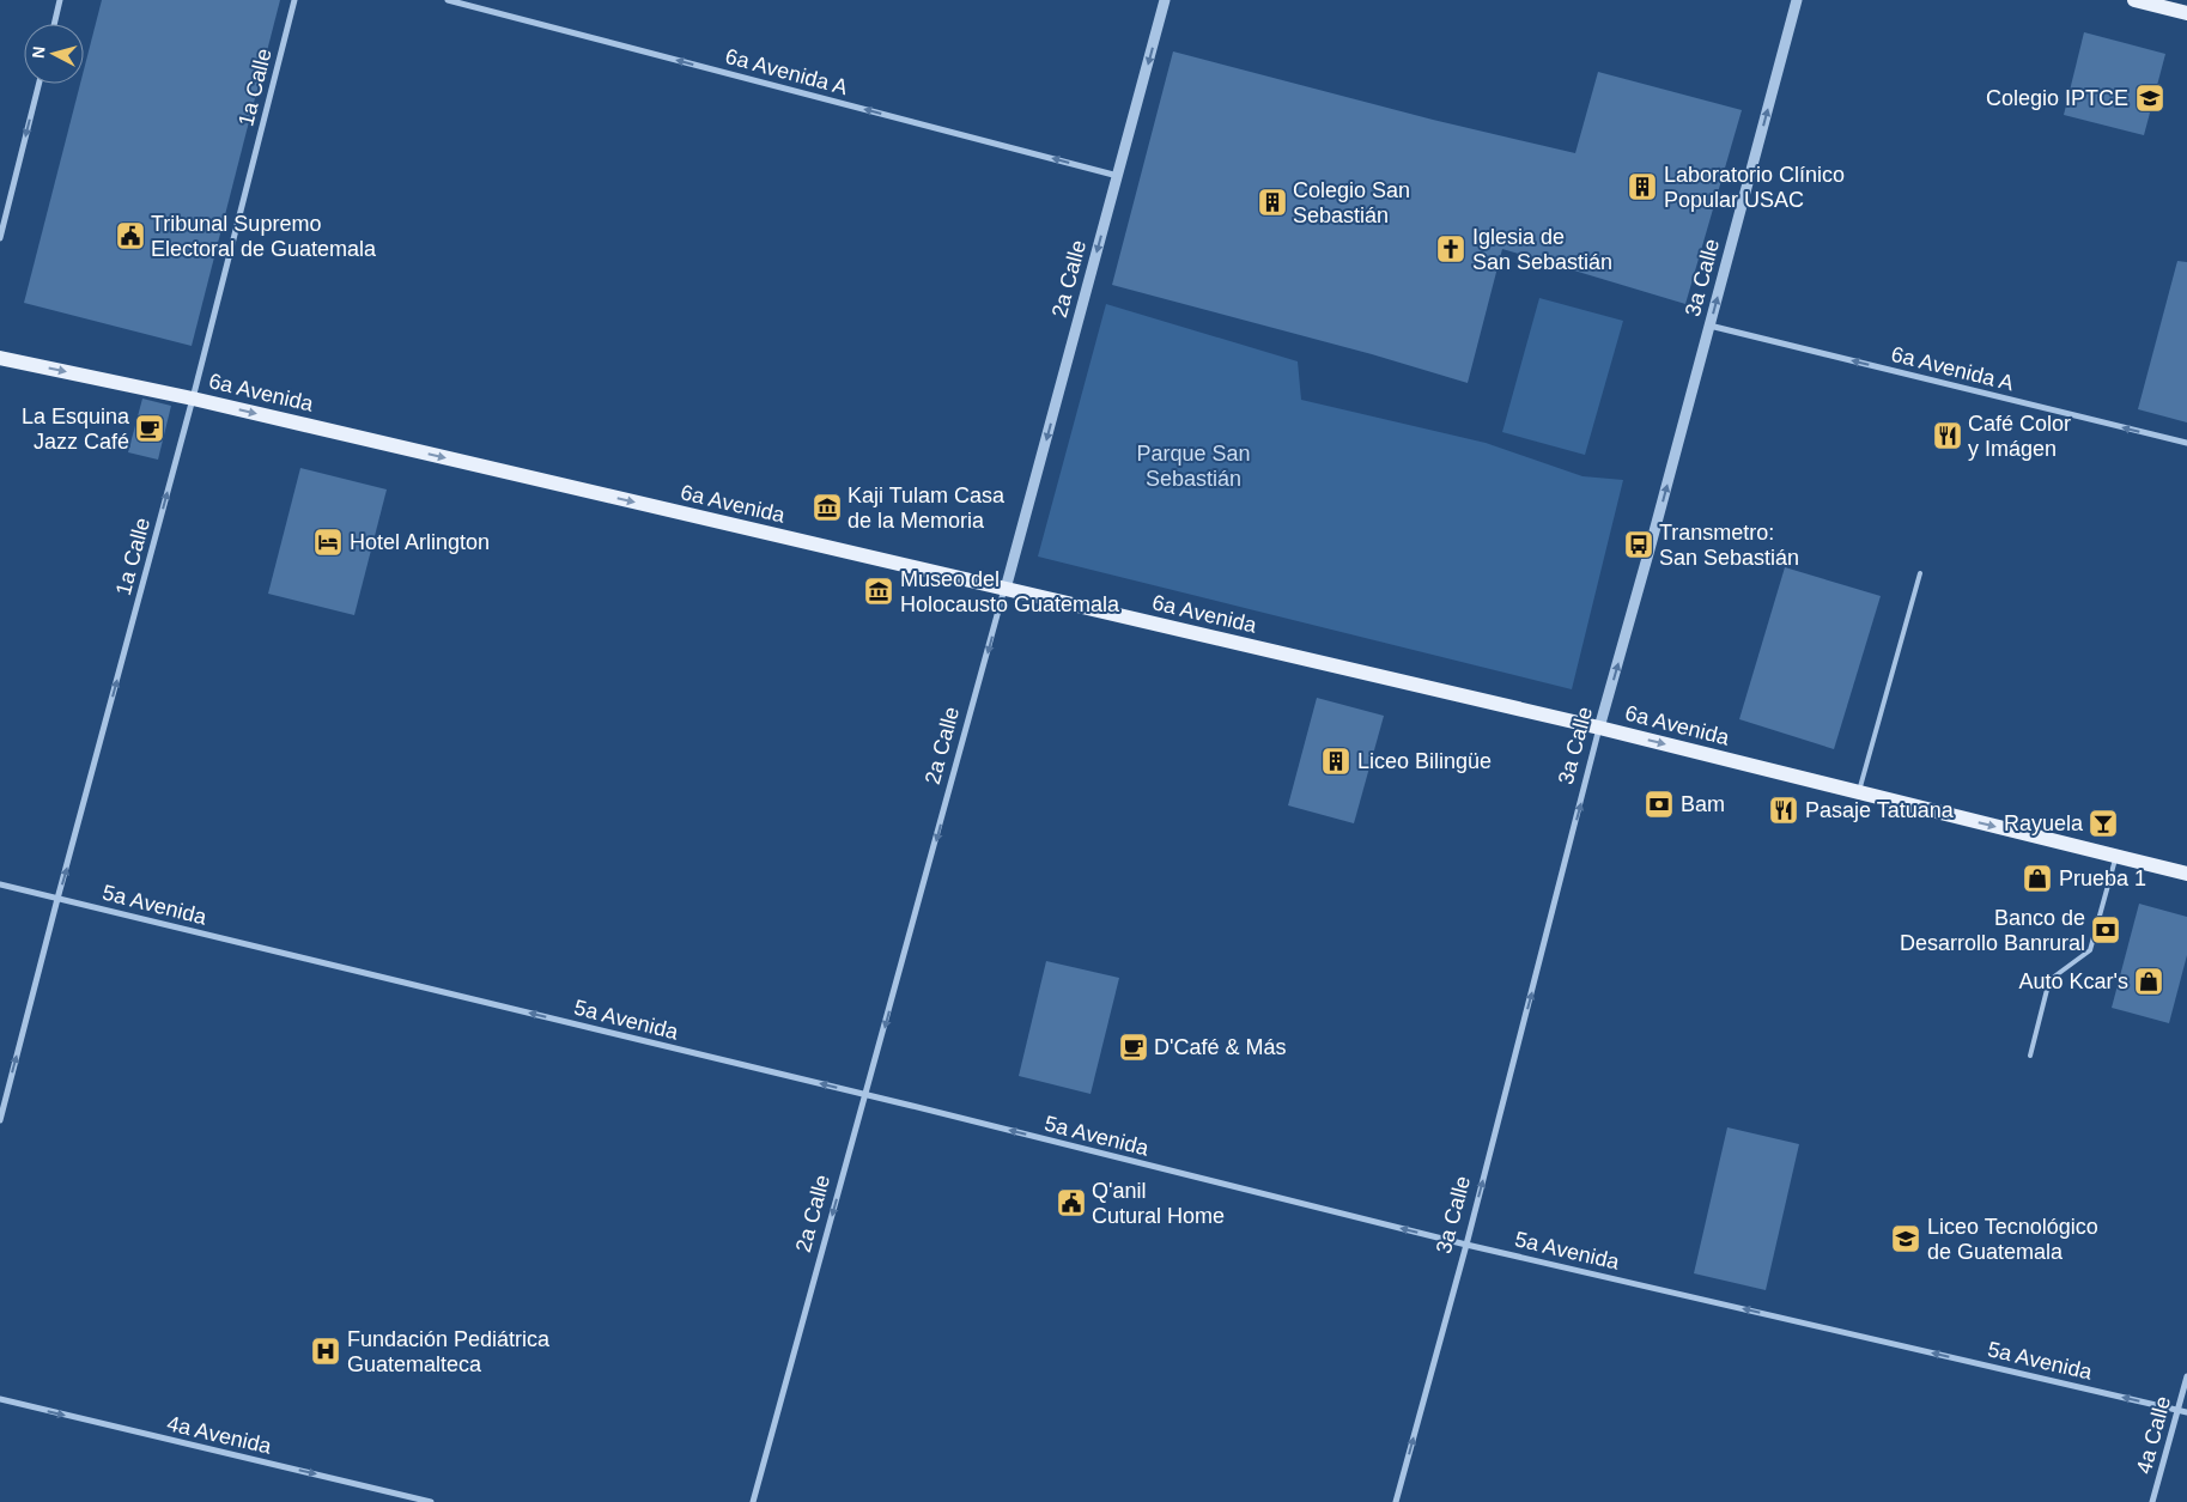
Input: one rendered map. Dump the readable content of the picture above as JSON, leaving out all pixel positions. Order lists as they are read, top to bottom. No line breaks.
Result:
{"streets":{"main road":["6a Avenida"],"street":["6a Avenida A","1a Calle","3a Calle","2a Calle","5a Avenida","4a Avenida","4a Calle"]},"crossings":[["6a Avenida A","3a Calle"],["6a Avenida A","2a Calle"],["1a Calle","6a Avenida"],["1a Calle","5a Avenida"],["3a Calle","6a Avenida"],["3a Calle","5a Avenida"],["2a Calle","6a Avenida"],["2a Calle","5a Avenida"],["5a Avenida","4a Calle"]],"one_way":["6a Avenida A","1a Calle","3a Calle","2a Calle","6a Avenida","5a Avenida","4a Avenida"],"parks":["Parque San Sebastián"],"places":{"school or university":["Colegio IPTCE","Liceo Tecnológico de Guatemala"],"building":["Laboratorio Clínico Popular USAC","Colegio San Sebastián","Liceo Bilingüe"],"public building":["Tribunal Supremo Electoral de Guatemala","Q'anil Cutural Home"],"church":["Iglesia de San Sebastián"],"cafe":["La Esquina Jazz Café","D'Café & Más"],"restaurant":["Café Color y Imágen","Pasaje Tatuana"],"museum":["Kaji Tulam Casa de la Memoria","Museo del Holocausto Guatemala"],"hotel":["Hotel Arlington"],"bus stop":["Transmetro: San Sebastián"],"bank":["Bam","Banco de Desarrollo Banrural"],"bar":["Rayuela"],"shop":["Prueba 1","Auto Kcar's"],"hospital":["Fundación Pediátrica Guatemalteca"]},"north":"left"}
